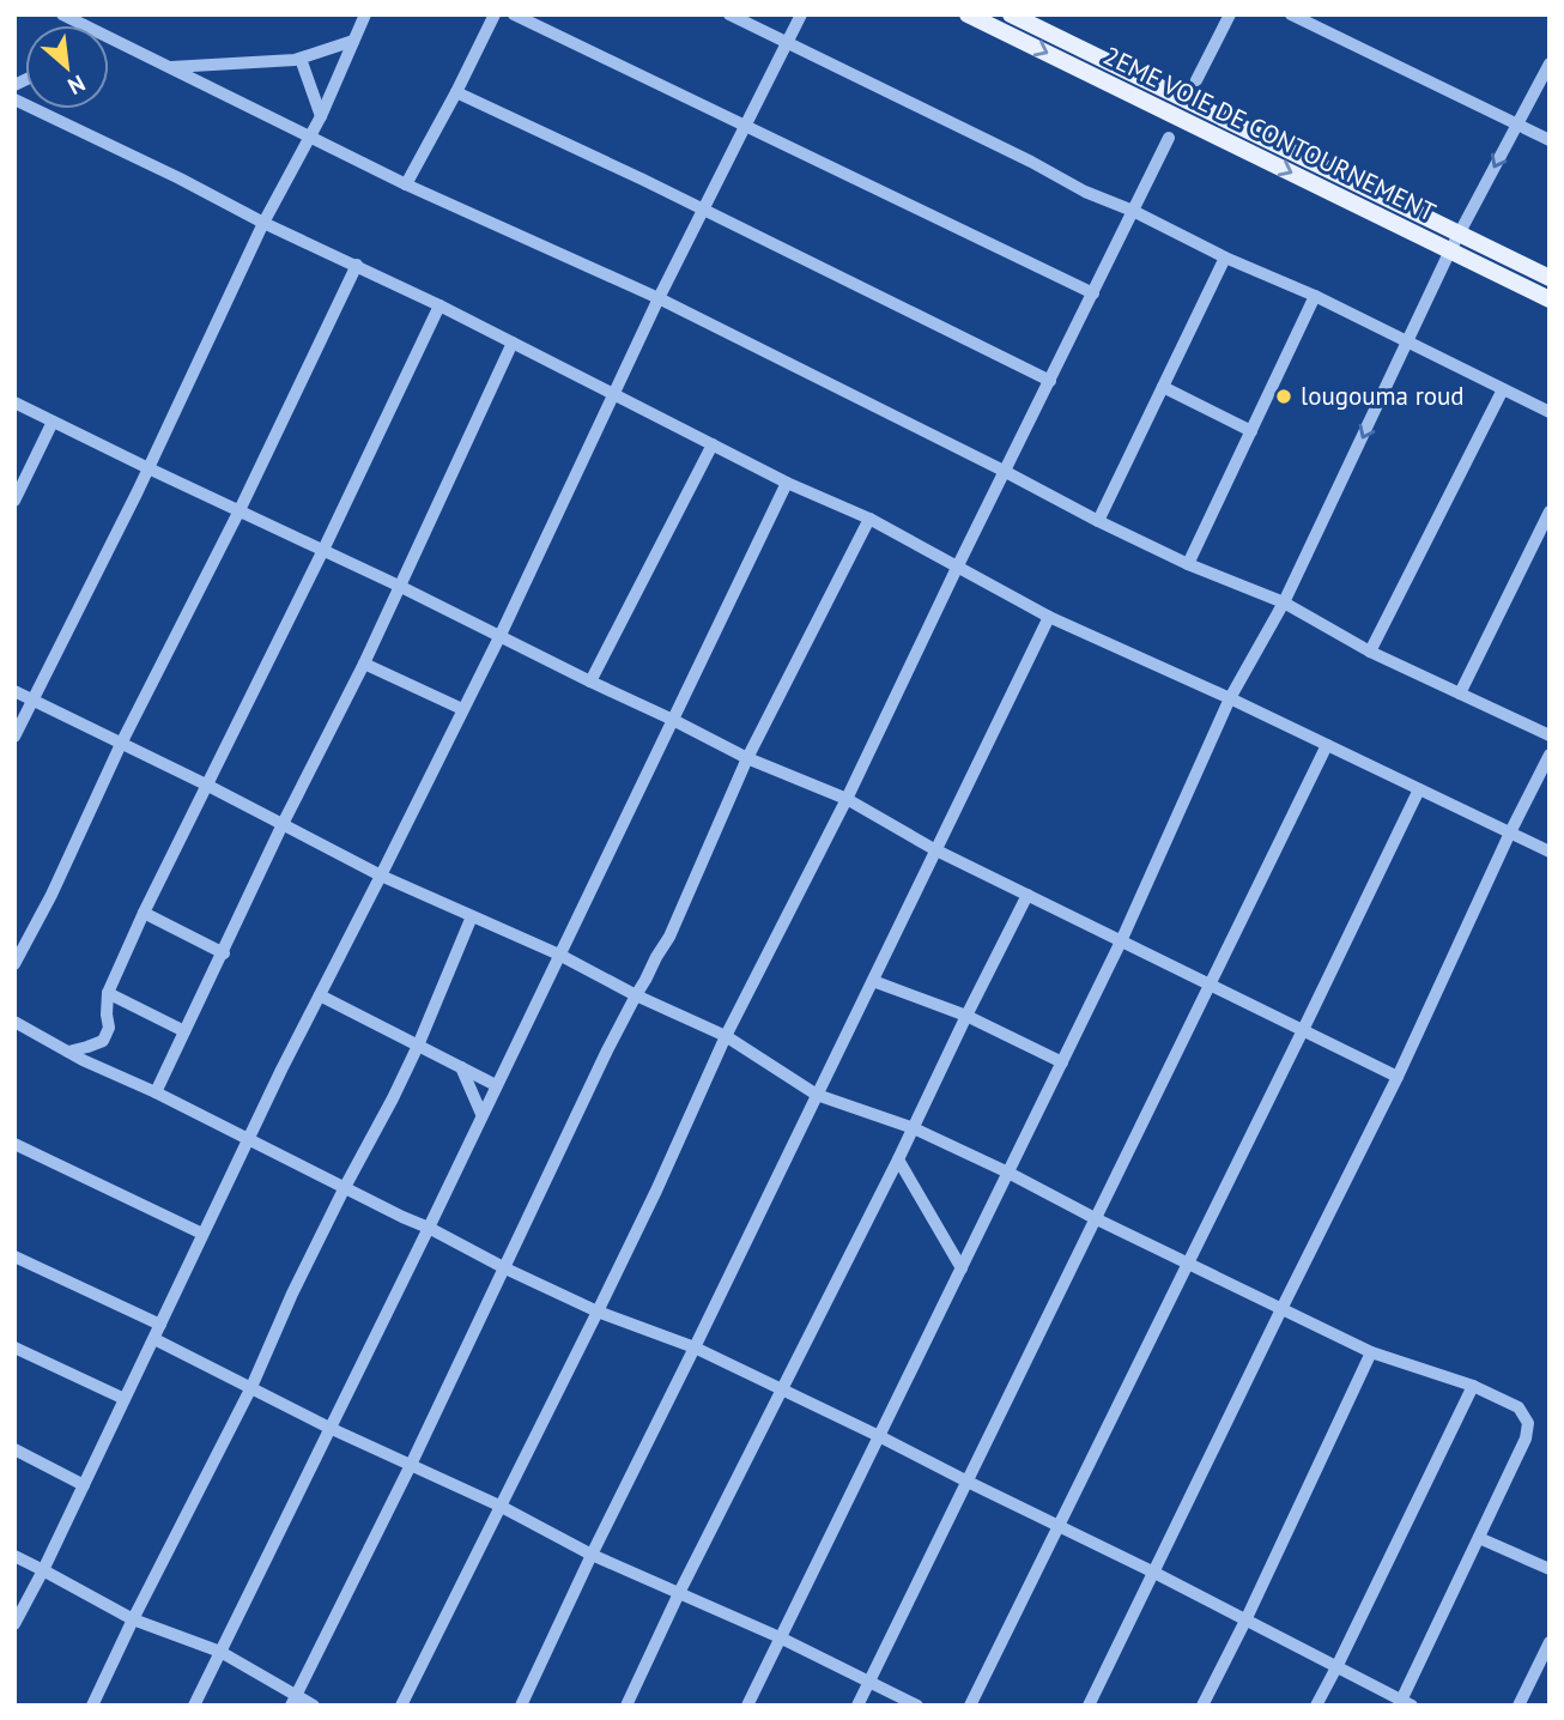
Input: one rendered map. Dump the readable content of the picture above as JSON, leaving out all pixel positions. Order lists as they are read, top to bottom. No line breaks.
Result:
{"streets":{"main road":["2EME VOIE DE CONTOURNEMENT"]},"places":["lougouma roud"],"north":"bottom right"}
